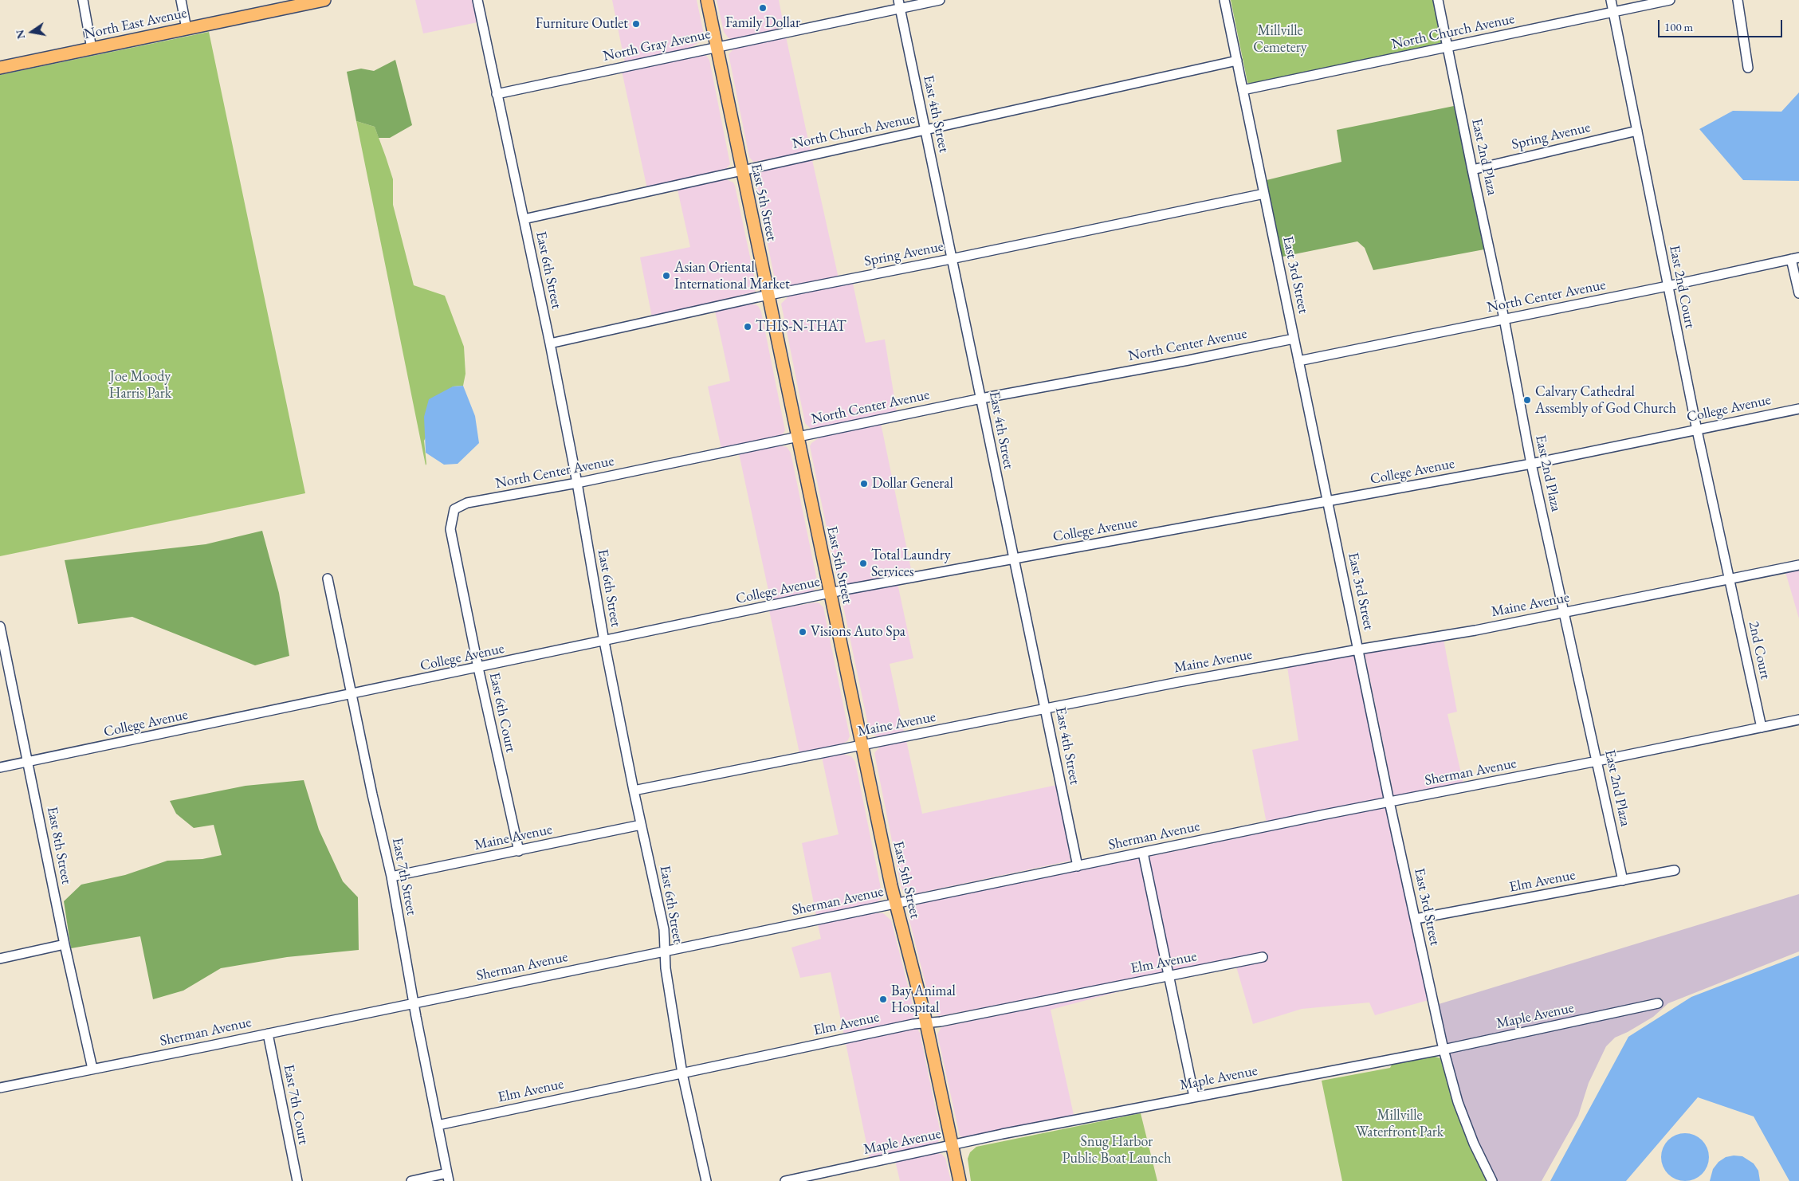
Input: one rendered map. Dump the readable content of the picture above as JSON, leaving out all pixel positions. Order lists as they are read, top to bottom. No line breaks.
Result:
{"streets":{"main road":["North East Avenue","East 5th Street"],"street":["North Church Avenue","North Gray Avenue","East 4th Street","Spring Avenue","East 2nd Plaza","East 6th Street","East 3rd Street","East 2nd Court","North Center Avenue","College Avenue","Maine Avenue","2nd Court","East 6th Court","Sherman Avenue","East 8th Street","East 7th Street","Elm Avenue","Maple Avenue","East 7th Court"]},"crossings":[["North Church Avenue","East 4th Street"],["North Church Avenue","East 2nd Plaza"],["North Church Avenue","East 5th Street"],["North Church Avenue","East 6th Street"],["North Church Avenue","East 3rd Street"],["North Church Avenue","East 2nd Court"],["North Gray Avenue","East 4th Street"],["North Gray Avenue","East 5th Street"],["North Gray Avenue","East 6th Street"],["East 4th Street","Spring Avenue"],["East 4th Street","North Center Avenue"],["East 4th Street","College Avenue"],["East 4th Street","Maine Avenue"],["East 4th Street","Sherman Avenue"],["Spring Avenue","East 2nd Plaza"],["Spring Avenue","East 5th Street"],["Spring Avenue","East 6th Street"],["Spring Avenue","East 3rd Street"],["Spring Avenue","East 2nd Court"],["East 2nd Plaza","North Center Avenue"],["East 2nd Plaza","College Avenue"],["East 2nd Plaza","Maine Avenue"],["East 2nd Plaza","Sherman Avenue"],["East 2nd Plaza","Elm Avenue"],["East 5th Street","North Center Avenue"],["East 5th Street","College Avenue"],["East 5th Street","Maine Avenue"],["East 5th Street","Sherman Avenue"],["East 5th Street","Elm Avenue"],["East 5th Street","Maple Avenue"],["East 6th Street","North Center Avenue"],["East 6th Street","College Avenue"],["East 6th Street","Maine Avenue"],["East 6th Street","Sherman Avenue"],["East 6th Street","Elm Avenue"],["East 3rd Street","North Center Avenue"],["East 3rd Street","College Avenue"],["East 3rd Street","Maine Avenue"],["East 3rd Street","Sherman Avenue"],["East 3rd Street","Elm Avenue"],["East 3rd Street","Maple Avenue"],["East 2nd Court","North Center Avenue"],["East 2nd Court","College Avenue"],["East 2nd Court","Maine Avenue"],["East 2nd Court","2nd Court"],["North Center Avenue","East 6th Court"],["College Avenue","East 6th Court"],["College Avenue","East 8th Street"],["College Avenue","East 7th Street"],["Maine Avenue","2nd Court"],["Maine Avenue","East 6th Court"],["Maine Avenue","East 7th Street"],["2nd Court","Sherman Avenue"],["Sherman Avenue","East 8th Street"],["Sherman Avenue","East 7th Street"],["Sherman Avenue","East 7th Court"],["East 7th Street","Elm Avenue"]],"parks":["Millville Cemetery","Joe Moody Harris Park","Millville Waterfront Park","Snug Harbor Public Boat Launch"],"places":["Family Dollar","Furniture Outlet","Asian Oriental International Market","THIS-N-THAT","Calvary Cathedral Assembly of God Church","Dollar General","Total Laundry Services","Visions Auto Spa","Bay Animal Hospital"],"scale_bar":"100 m","north":"left"}
